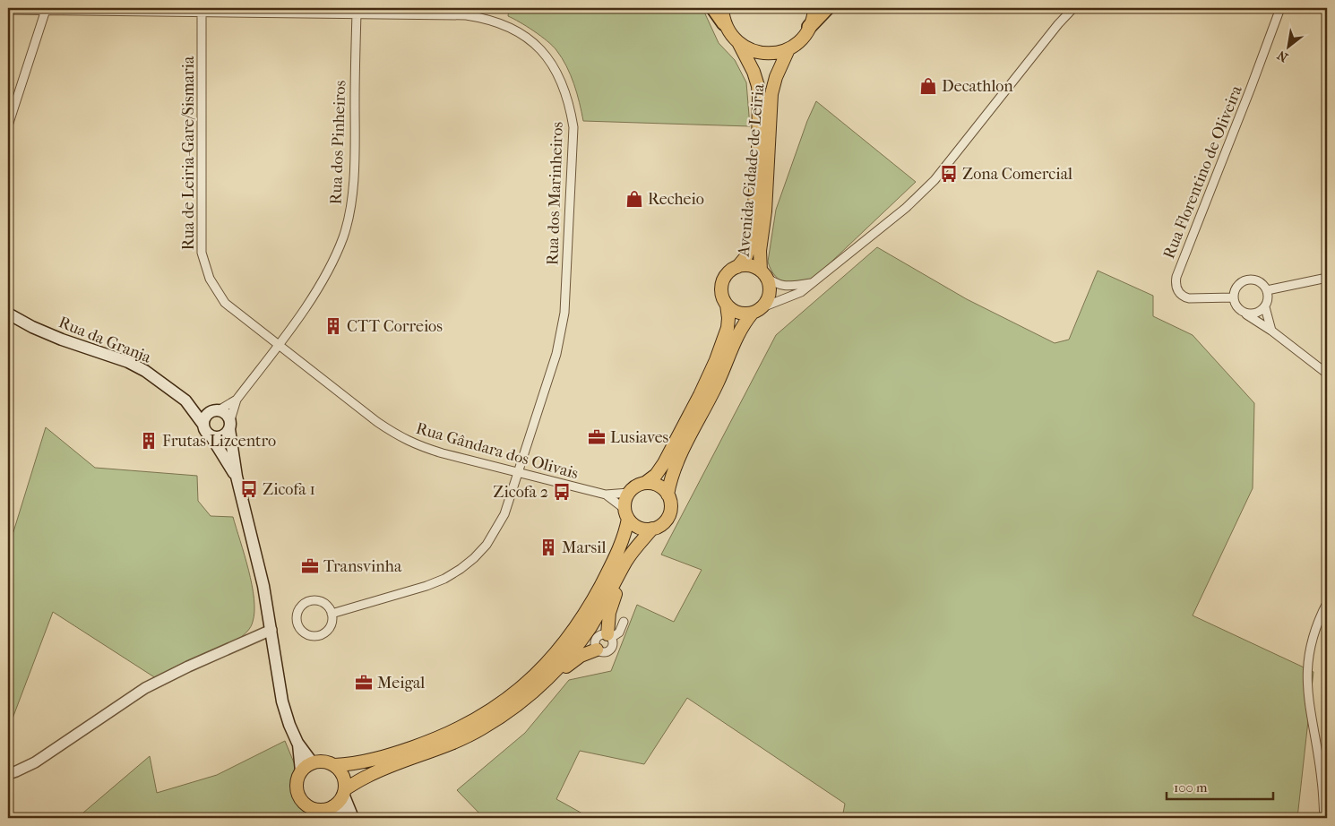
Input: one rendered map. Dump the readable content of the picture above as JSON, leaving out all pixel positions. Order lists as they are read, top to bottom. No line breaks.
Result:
{"streets":{"main road":["Avenida Cidade de Leiria","Rua da Granja"],"street":["Rua dos Pinheiros","Rua de Leiria-Gare/Sismaria","Rua Florentino de Oliveira","Rua dos Marinheiros","Rua Gândara dos Olivais"]},"crossings":[["Rua dos Pinheiros","Rua de Leiria-Gare/Sismaria"],["Rua dos Pinheiros","Rua dos Marinheiros"],["Rua dos Pinheiros","Rua da Granja"],["Rua dos Pinheiros","Rua Gândara dos Olivais"],["Rua de Leiria-Gare/Sismaria","Rua dos Marinheiros"],["Rua de Leiria-Gare/Sismaria","Rua Gândara dos Olivais"],["Rua dos Marinheiros","Rua Gândara dos Olivais"]],"places":{"shop":["Decathlon","Recheio"],"bus stop":["Zona Comercial","Zicofa 1","Zicofa 2"],"building":["CTT Correios","Frutas Lizcentro","Marsil"],"office":["Lusiaves","Transvinha","Meigal"]},"scale_bar":"100 m","north":"bottom left"}
